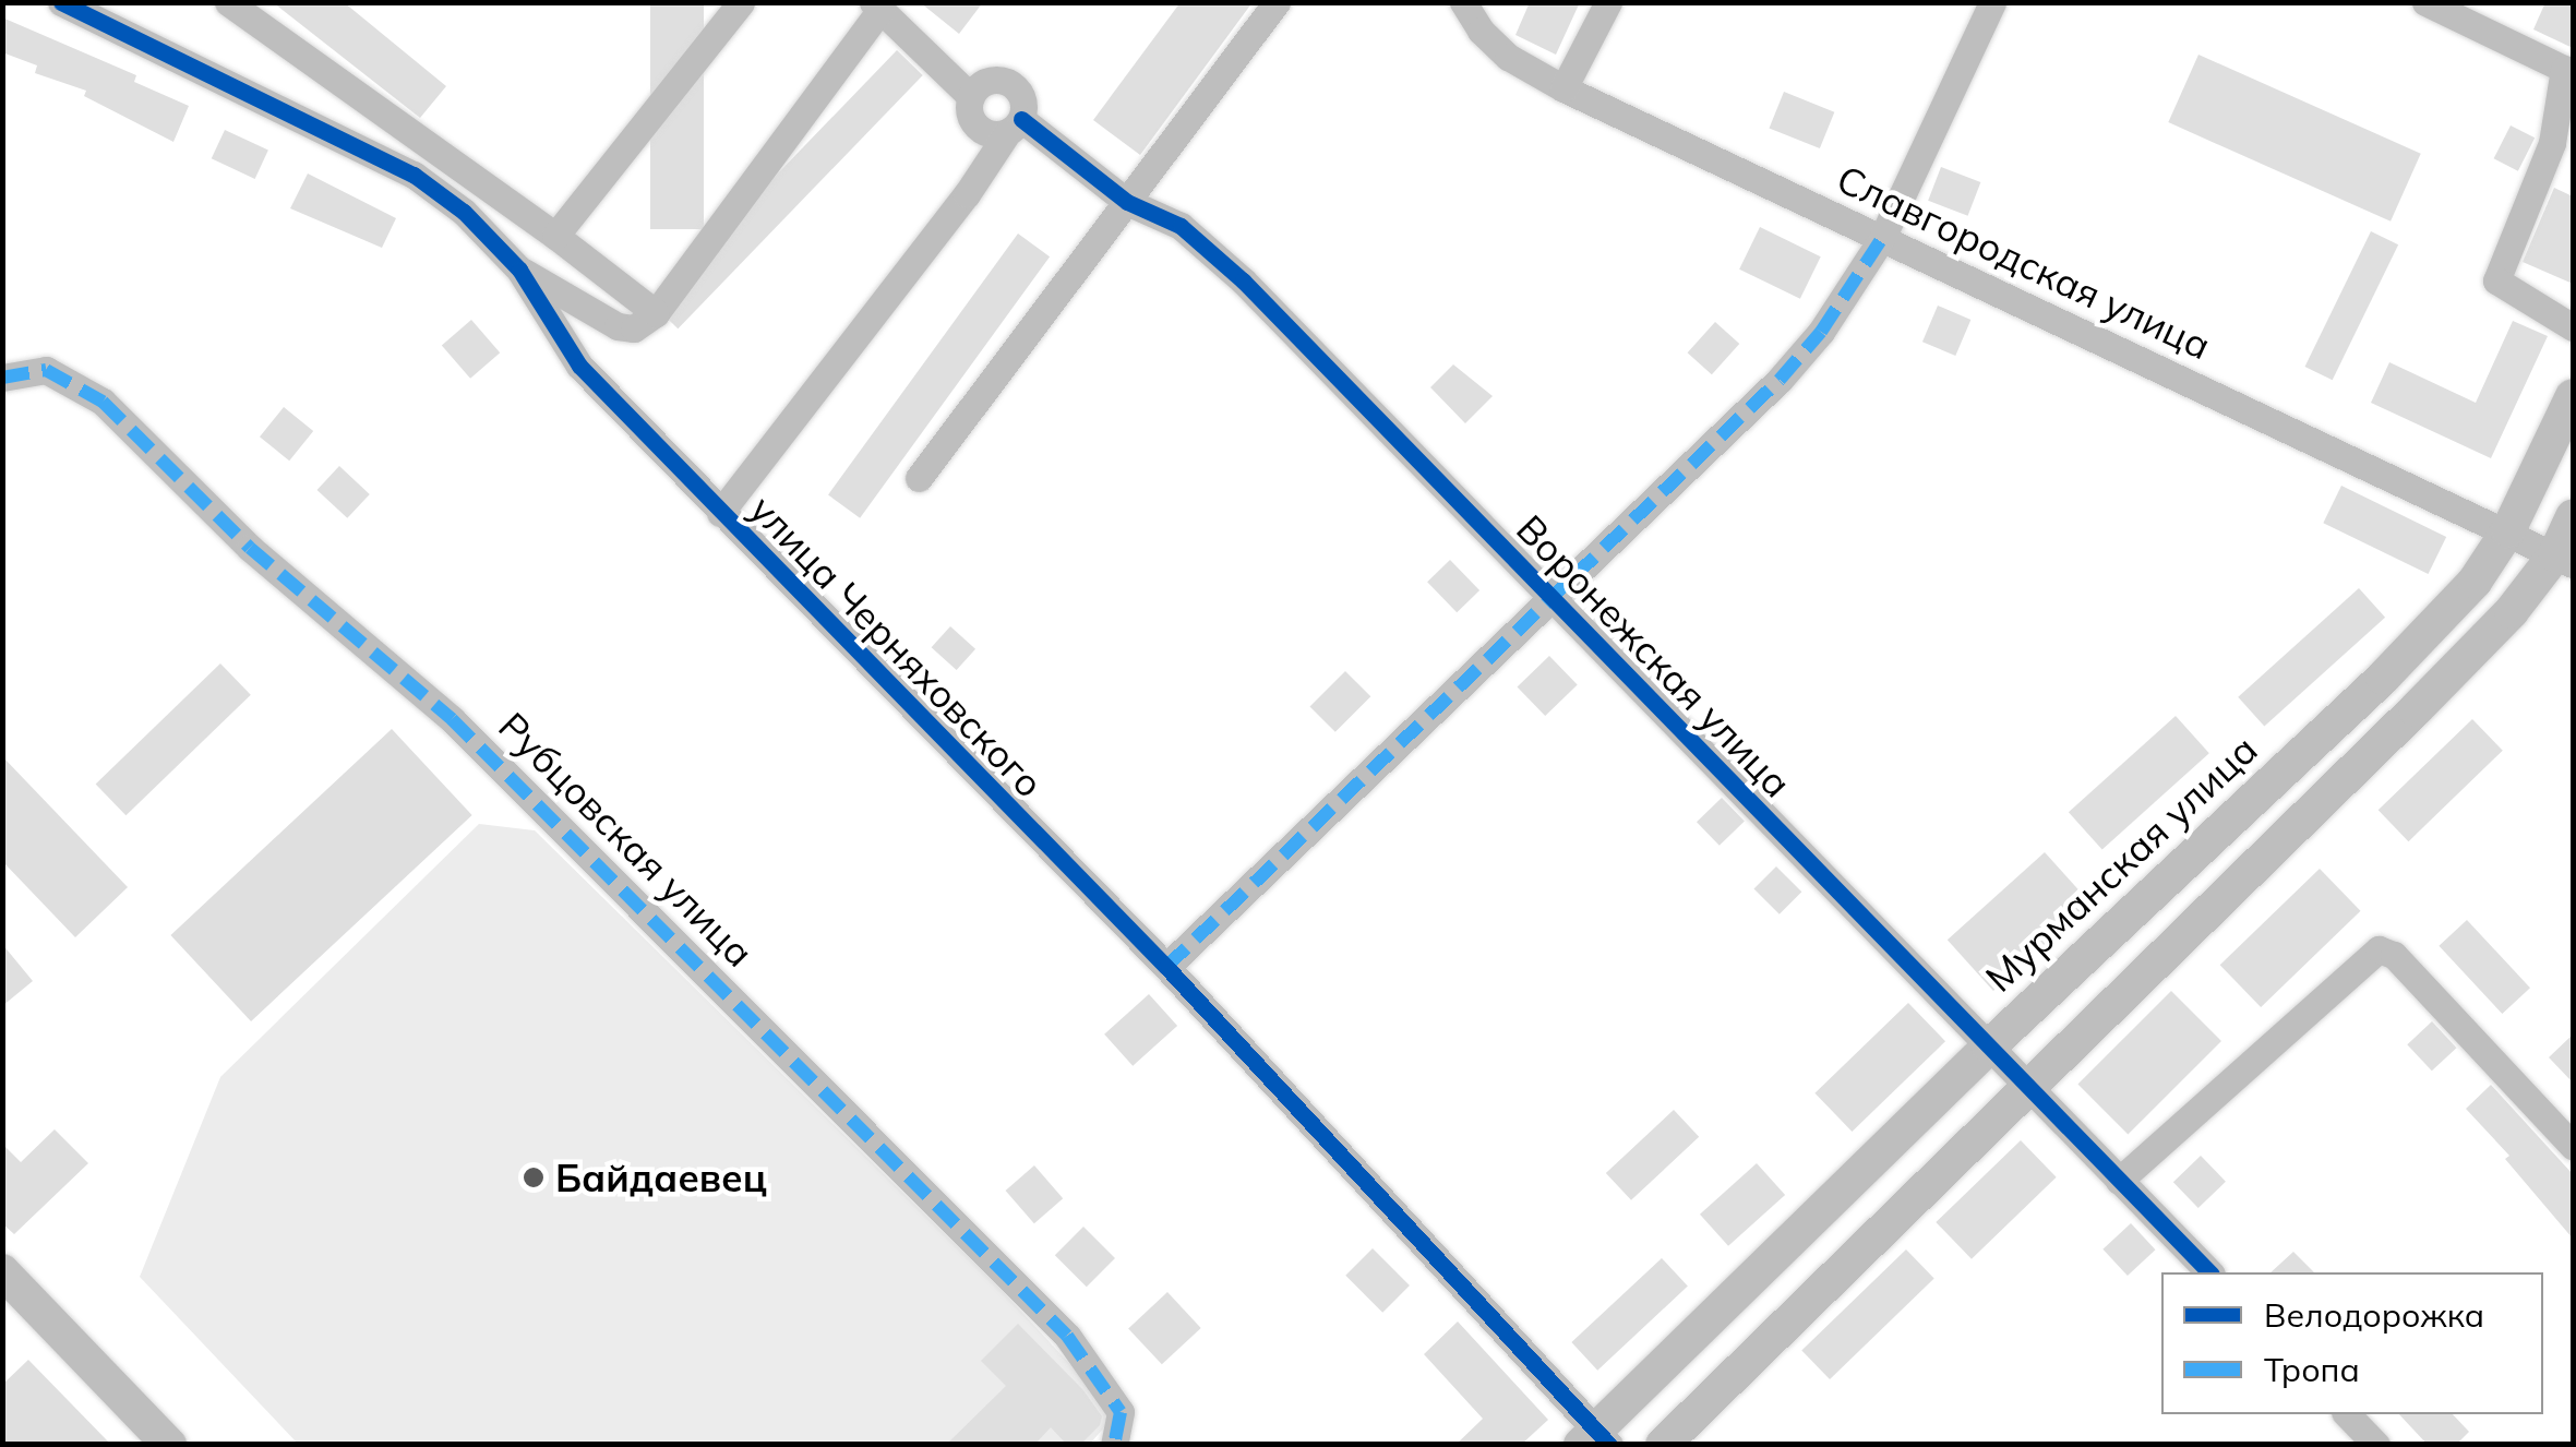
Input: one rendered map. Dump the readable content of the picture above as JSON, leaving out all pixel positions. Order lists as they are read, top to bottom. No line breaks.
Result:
{"streets":{"main road":["Мурманская улица"],"street":["Славгородская улица","улица Черняховского","Воронежская улица","Рубцовская улица"]},"crossings":[["Славгородская улица","Мурманская улица"],["улица Черняховского","Мурманская улица"],["Воронежская улица","Мурманская улица"]],"places":["Байдаевец"],"legend":["Велодорожка","Тропа"]}
